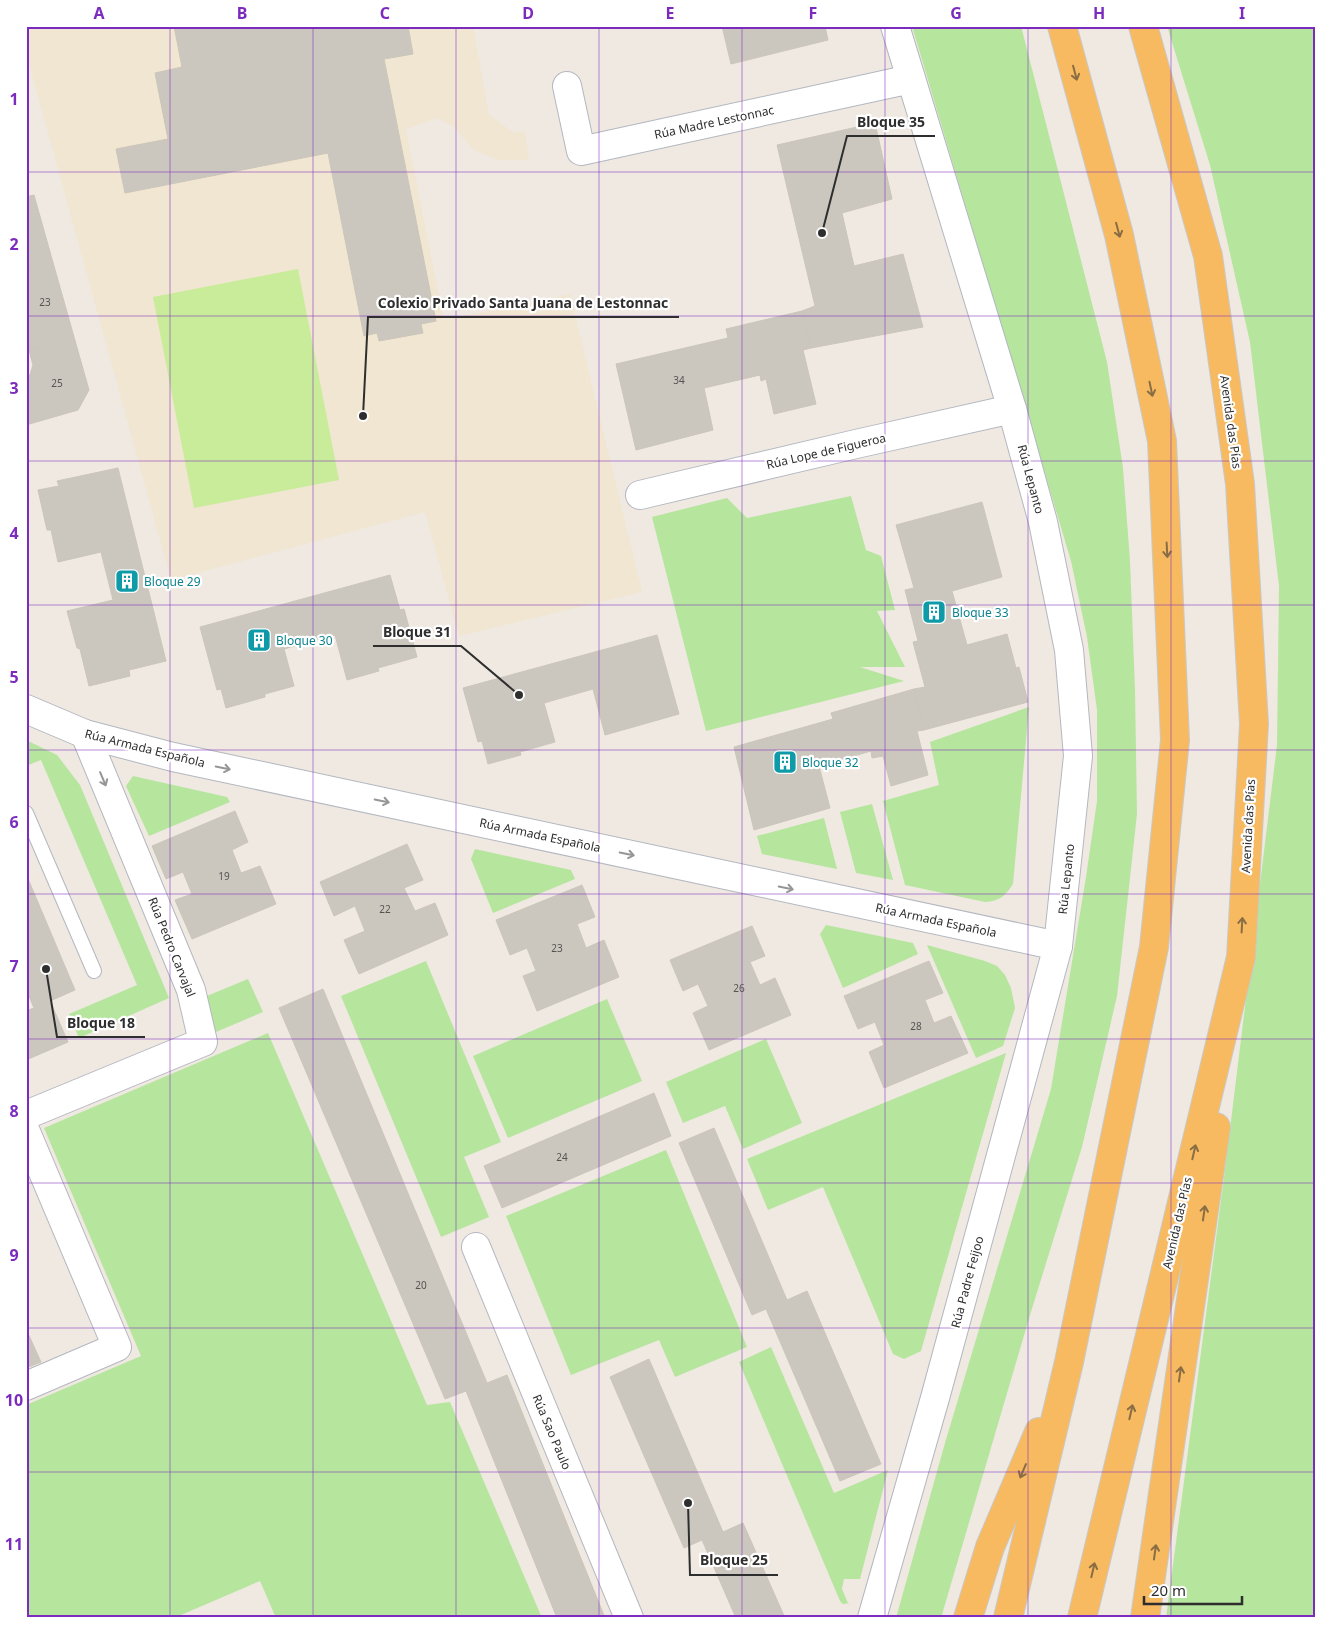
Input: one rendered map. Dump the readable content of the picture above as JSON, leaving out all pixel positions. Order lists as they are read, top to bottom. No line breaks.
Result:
{"streets":{"highway":["Avenida das Pías"],"street":["Rúa Madre Lestonnac","Rúa Lope de Figueroa","Rúa Lepanto","Rúa Armada Española","Rúa Pedro Carvajal","Rúa Padre Feijoo","Rúa Sao Paulo"]},"crossings":[["Rúa Madre Lestonnac","Rúa Lepanto"],["Rúa Lope de Figueroa","Rúa Lepanto"],["Rúa Lepanto","Rúa Armada Española"],["Rúa Lepanto","Rúa Padre Feijoo"],["Rúa Armada Española","Rúa Pedro Carvajal"],["Rúa Armada Española","Rúa Padre Feijoo"]],"one_way":["Rúa Armada Española"],"places":{"other":["Bloque 35","Colexio Privado Santa Juana de Lestonnac","Bloque 31","Bloque 18","Bloque 25"],"building":["Bloque 29","Bloque 33","Bloque 30","Bloque 32"]},"house_numbers":["23","34","25","19","22","23","26","28","24","20"],"scale_bar":"20 m","grid":{"columns":["A","B","C","D","E","F","G","H","I"],"rows":["1","2","3","4","5","6","7","8","9","10","11"]}}
